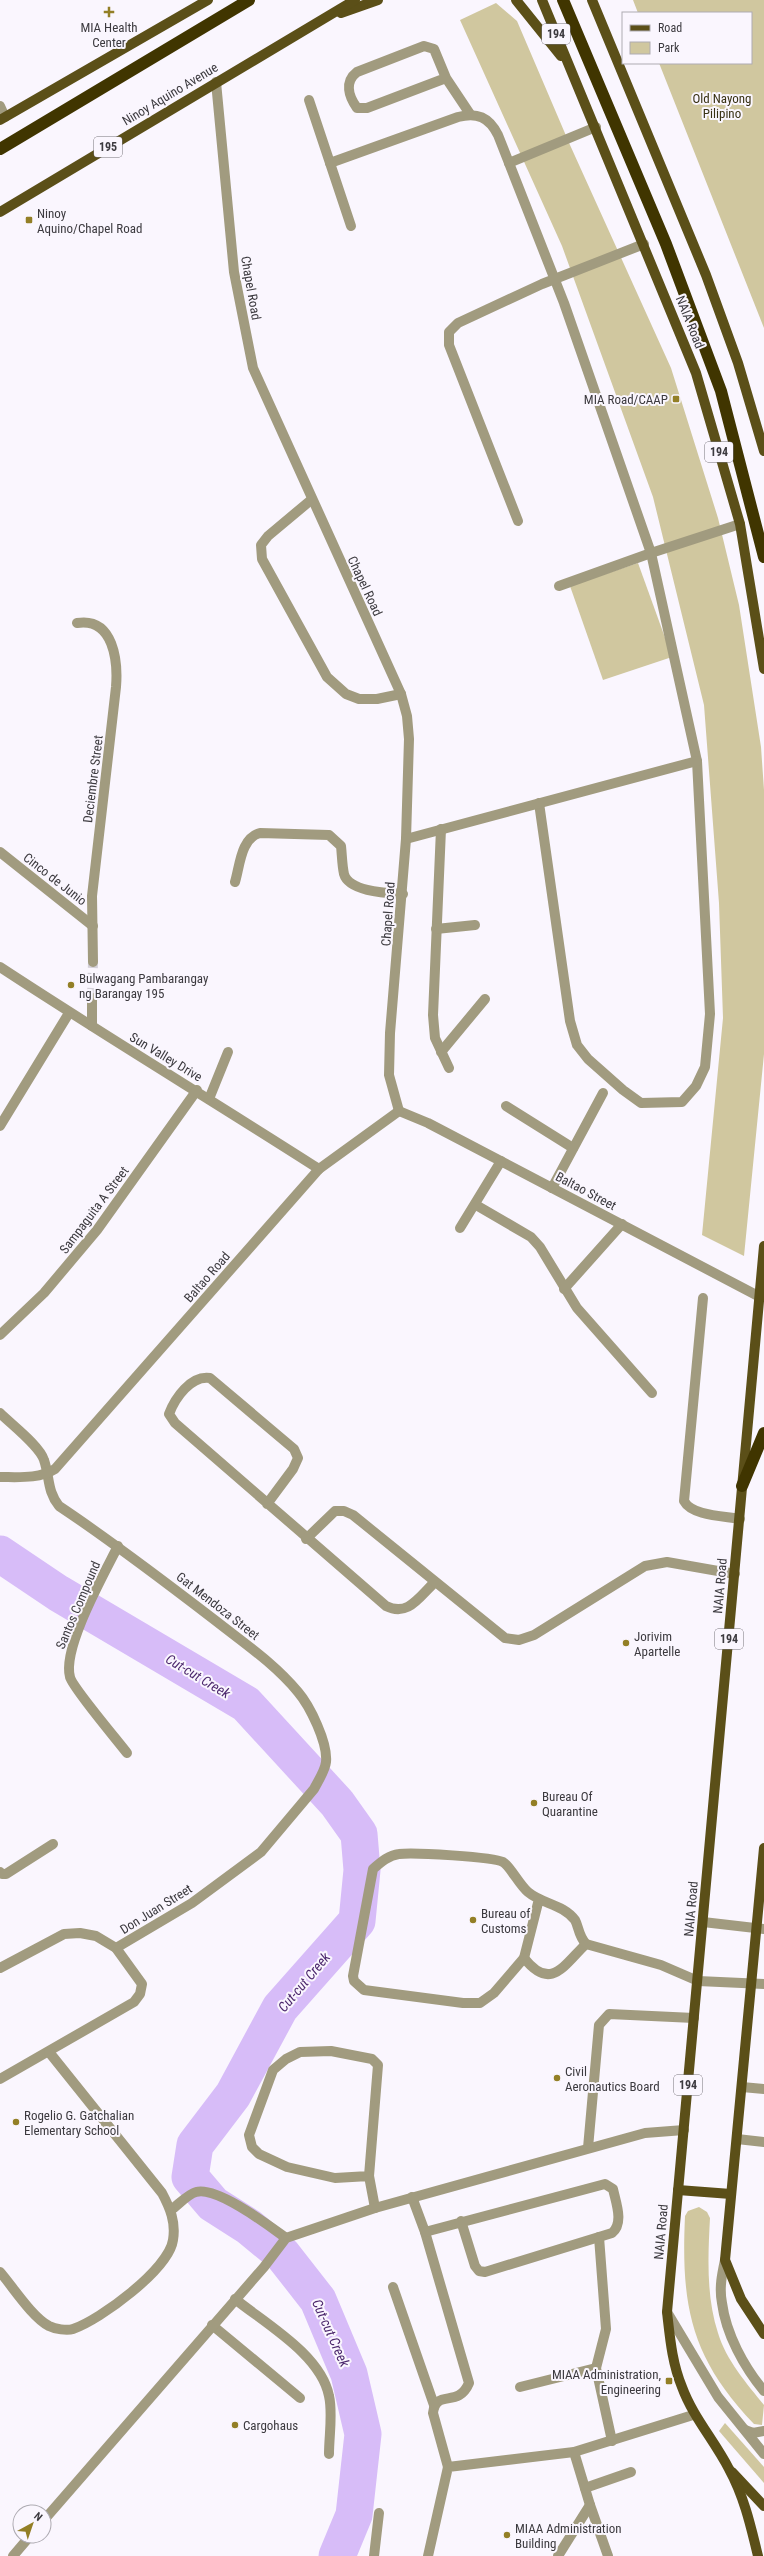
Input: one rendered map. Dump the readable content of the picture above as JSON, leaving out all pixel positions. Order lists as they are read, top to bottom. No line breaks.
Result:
{"streets":{"main road":["194","Ninoy Aquino Avenue","195","NAIA Road"],"street":["Chapel Road","Deciembre Street","Cinco de Junio","Sun Valley Drive","Baltao Street","Sampaguita A Street","Baltao Road","Santos Compound","Gat Mendoza Street","Don Juan Street"]},"crossings":[["Ninoy Aquino Avenue","Chapel Road"],["Chapel Road","Baltao Street"],["Chapel Road","Baltao Road"],["NAIA Road","Baltao Street"],["Deciembre Street","Cinco de Junio"],["Sun Valley Drive","Sampaguita A Street"],["Sun Valley Drive","Baltao Road"],["Baltao Street","Baltao Road"],["Baltao Road","Gat Mendoza Street"],["Santos Compound","Gat Mendoza Street"],["Gat Mendoza Street","Don Juan Street"]],"water":["Cut-cut Creek"],"parks":["Old Nayong Pilipino"],"places":{"health":["MIA Health Center"],"transit":["Ninoy Aquino/Chapel Road","MIA Road/CAAP","MIAA Administration, Engineering"],"other":["Bulwagang Pambarangay ng Barangay 195","Jorivim Apartelle","Bureau Of Quarantine","Bureau of Customs","Civil Aeronautics Board","Rogelio G. Gatchalian Elementary School","Cargohaus","MIAA Administration Building"]},"legend":["Road","Park"],"north":"top right"}
